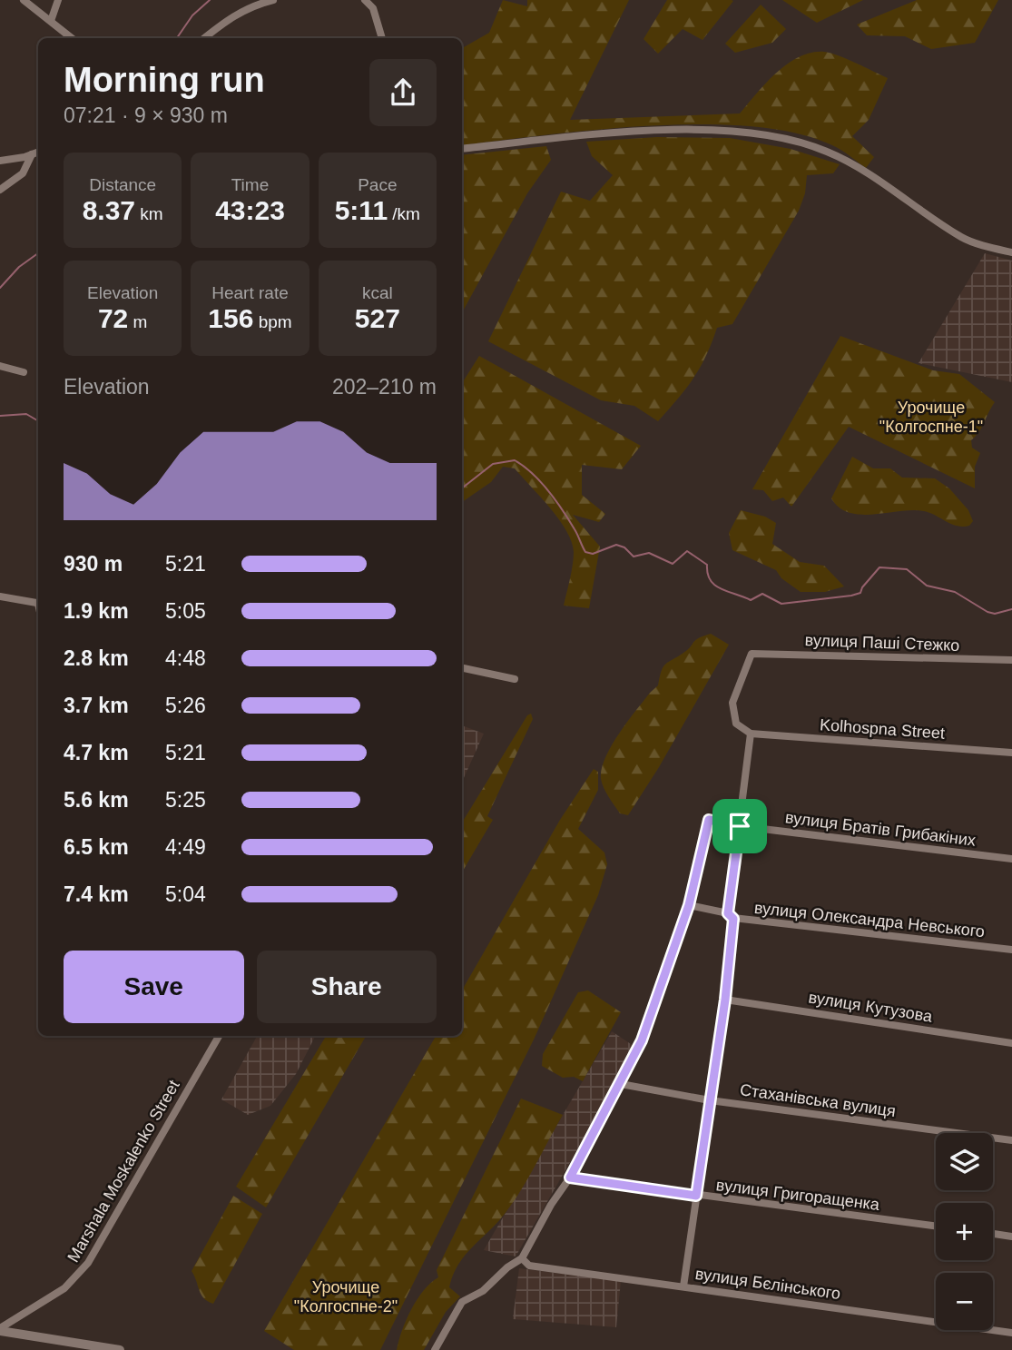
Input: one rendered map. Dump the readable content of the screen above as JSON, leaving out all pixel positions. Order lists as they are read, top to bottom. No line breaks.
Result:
{"streets":{"street":["вулиця Паші Стежко","Kolhospna Street","вулиця Братів Грибакіних","вулиця Олександра Невського","вулиця Кутузова","Стаханівська вулиця","Marshala Moskalenko Street","вулиця Григоращенка","вулиця Бєлінського"]},"crossings":[["вулиця Паші Стежко","Kolhospna Street"],["вулиця Братів Грибакіних","вулиця Олександра Невського"]],"parks":["Урочище \"Колгоспне-1\"","Урочище \"Колгоспне-2\""],"page":{"heading":["Morning run","07:21 · 9 × 930 m"],"stats":[["Distance","8.37 km"],["Time","43:23"],["Pace","5:11 /km"],["Elevation","72 m"],["Heart rate","156 bpm"],["kcal","527"]],"chart":["Elevation","202–210 m"],"list":[{"name":"930 m","note":"5:21"},{"name":"1.9 km","note":"5:05"},{"name":"2.8 km","note":"4:48"},{"name":"3.7 km","note":"5:26"},{"name":"4.7 km","note":"5:21"},{"name":"5.6 km","note":"5:25"},{"name":"6.5 km","note":"4:49"},{"name":"7.4 km","note":"5:04"}],"buttons":["Save","Share"],"map_buttons":["+","−"]}}
